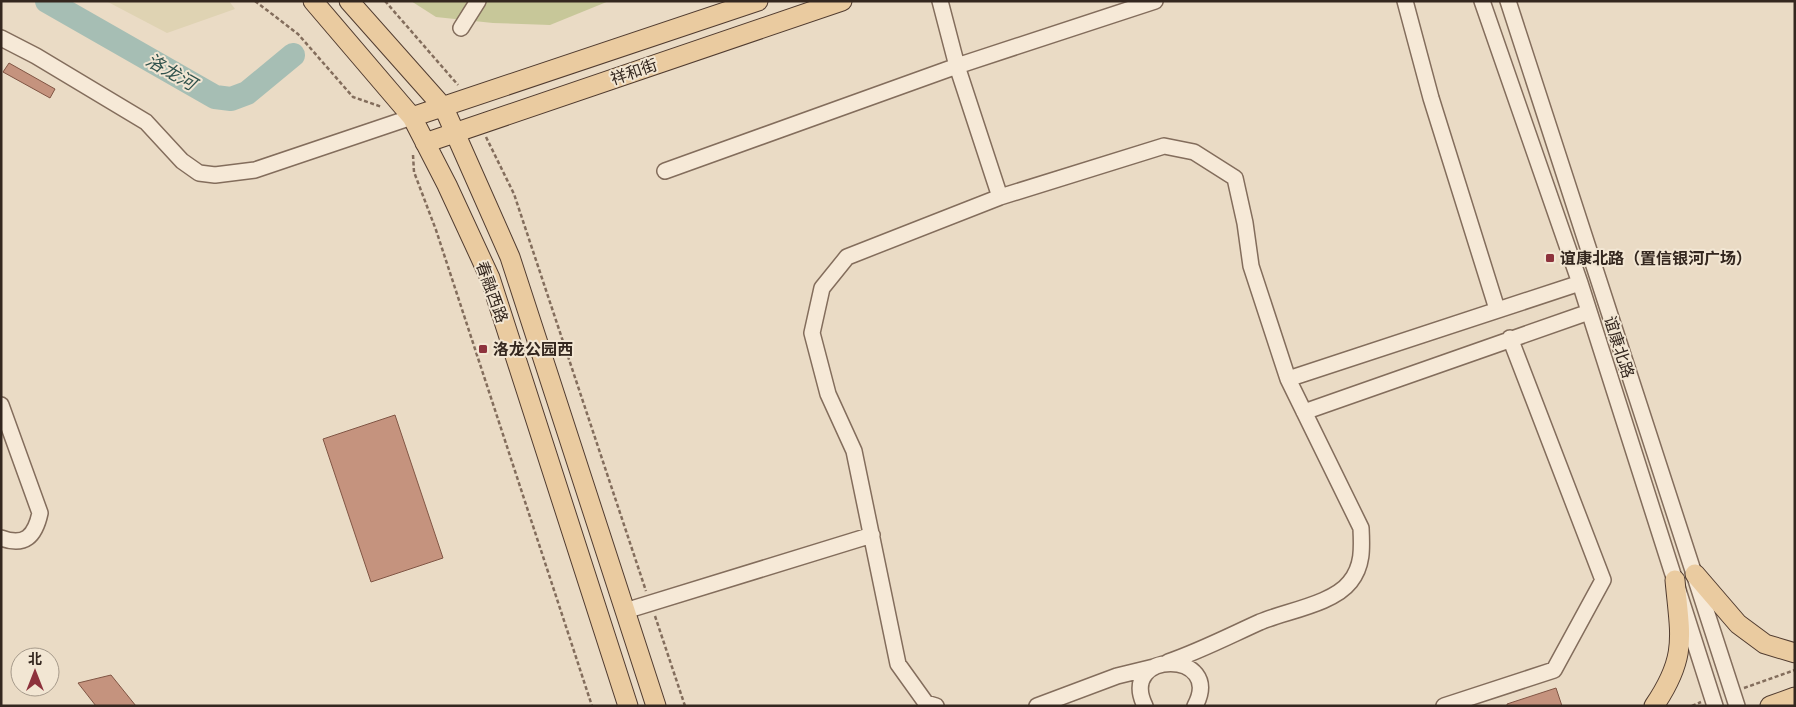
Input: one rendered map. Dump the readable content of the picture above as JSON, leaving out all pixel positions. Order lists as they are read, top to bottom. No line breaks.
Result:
{"streets":{"main road":["祥和街","春融西路"],"street":["谊康北路"]},"crossings":[["祥和街","春融西路"]],"water":["洛龙河"],"places":{"transit":["谊康北路（置信银河广场）","洛龙公园西"]},"north":"top"}
